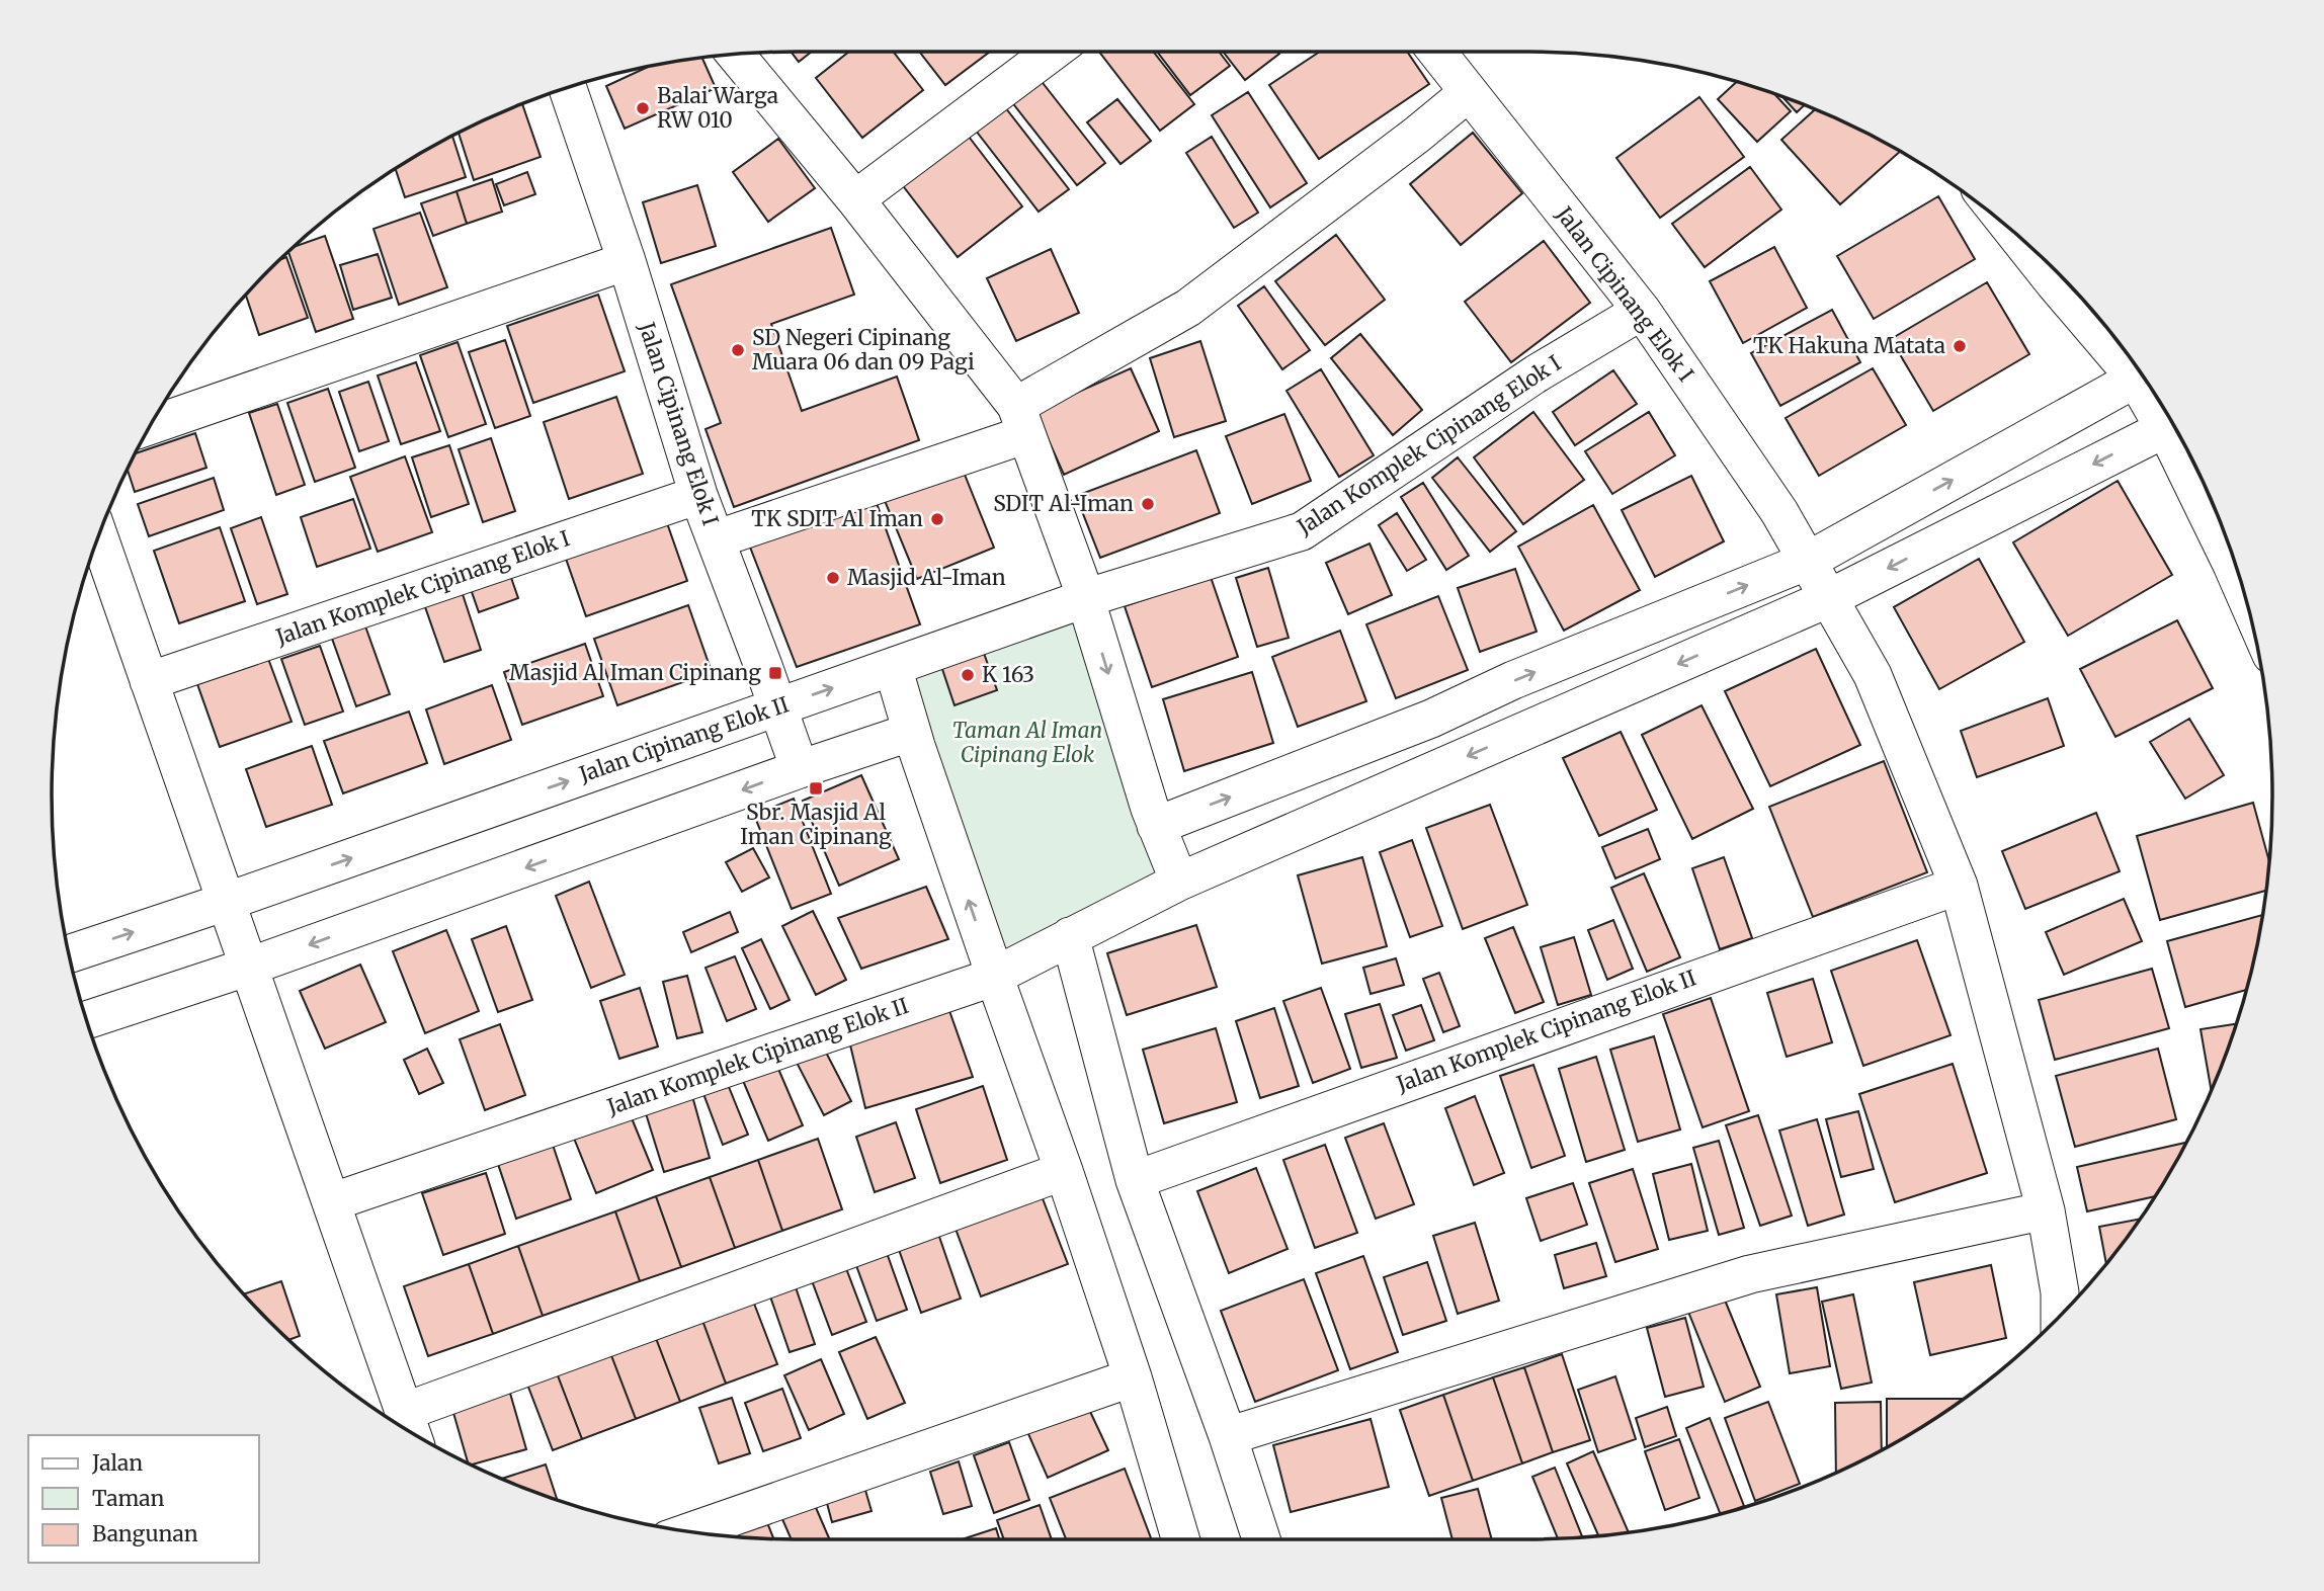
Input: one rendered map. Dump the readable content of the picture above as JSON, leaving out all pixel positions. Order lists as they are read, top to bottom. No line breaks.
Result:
{"streets":{"street":["Jalan Cipinang Elok I","Jalan Komplek Cipinang Elok I","Jalan Cipinang Elok II","Jalan Komplek Cipinang Elok II"]},"crossings":[["Jalan Cipinang Elok I","Jalan Komplek Cipinang Elok I"],["Jalan Cipinang Elok I","Jalan Cipinang Elok II"],["Jalan Komplek Cipinang Elok I","Jalan Cipinang Elok II"]],"parks":["Taman Al Iman Cipinang Elok"],"places":{"other":["Balai Warga RW 010","TK Hakuna Matata","SD Negeri Cipinang Muara 06 dan 09 Pagi","SDIT Al-Iman","TK SDIT Al Iman","Masjid Al-Iman","K 163"],"transit":["Masjid Al Iman Cipinang","Sbr. Masjid Al Iman Cipinang"]},"legend":["Jalan","Taman","Bangunan"]}
